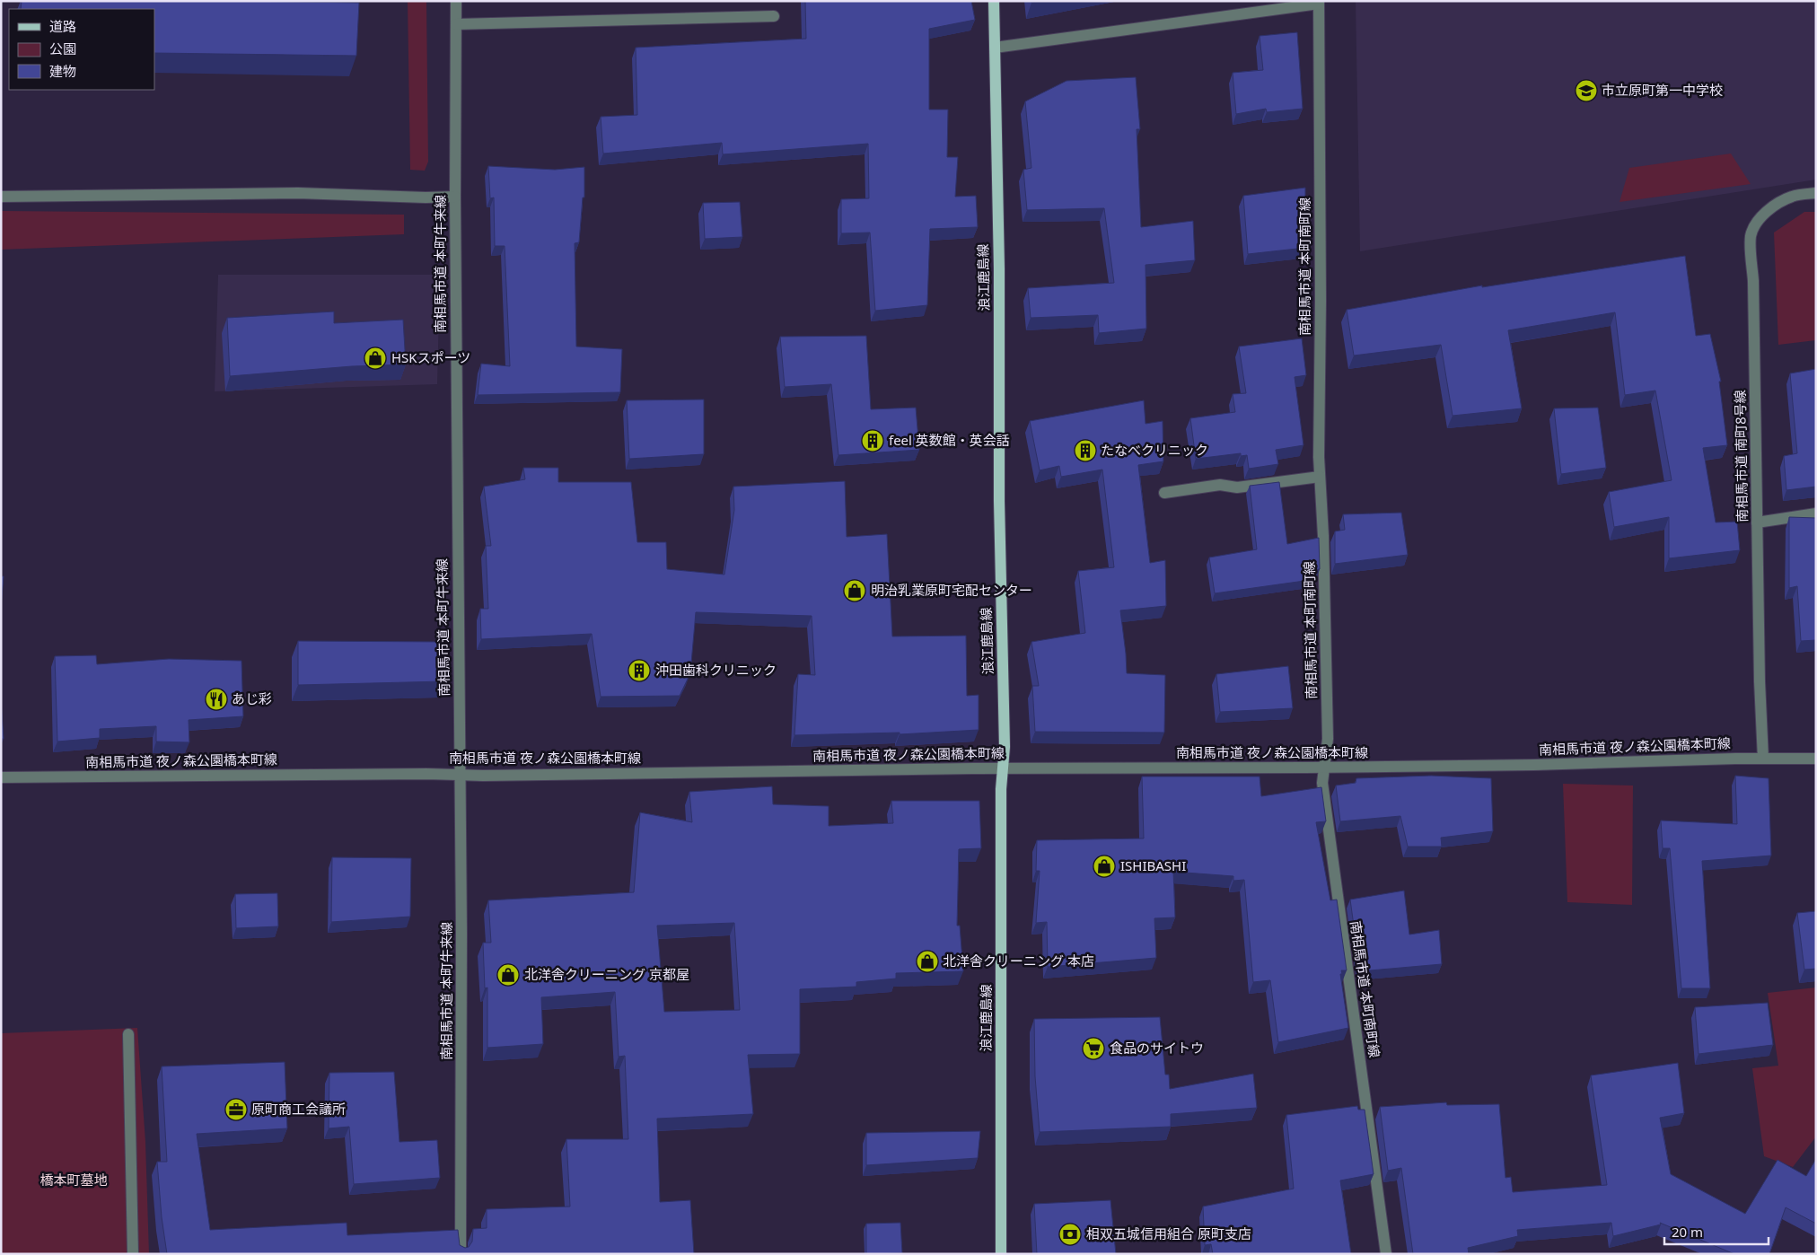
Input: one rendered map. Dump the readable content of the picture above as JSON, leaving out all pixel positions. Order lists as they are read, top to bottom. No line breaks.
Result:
{"streets":{"main road":["浪江鹿島線"],"street":["南相馬市道 本町牛来線","南相馬市道 本町南町線","南相馬市道 南町8号線","南相馬市道 夜ノ森公園橋本町線"]},"crossings":[["南相馬市道 本町牛来線","南相馬市道 夜ノ森公園橋本町線"],["南相馬市道 本町南町線","南相馬市道 夜ノ森公園橋本町線"],["浪江鹿島線","南相馬市道 夜ノ森公園橋本町線"],["南相馬市道 南町8号線","南相馬市道 夜ノ森公園橋本町線"]],"parks":["橋本町墓地"],"places":{"school or university":["市立原町第一中学校"],"shop":["HSKスポーツ","明治乳業原町宅配センター","ISHIBASHI","北洋舎クリーニング 本店","北洋舎クリーニング 京都屋"],"building":["feel 英数館・英会話","たなべクリニック","沖田歯科クリニック"],"restaurant":["あじ彩"],"supermarket":["食品のサイトウ"],"office":["原町商工会議所"],"bank":["相双五城信用組合 原町支店"]},"legend":["道路","公園","建物"],"scale_bar":"20 m"}
